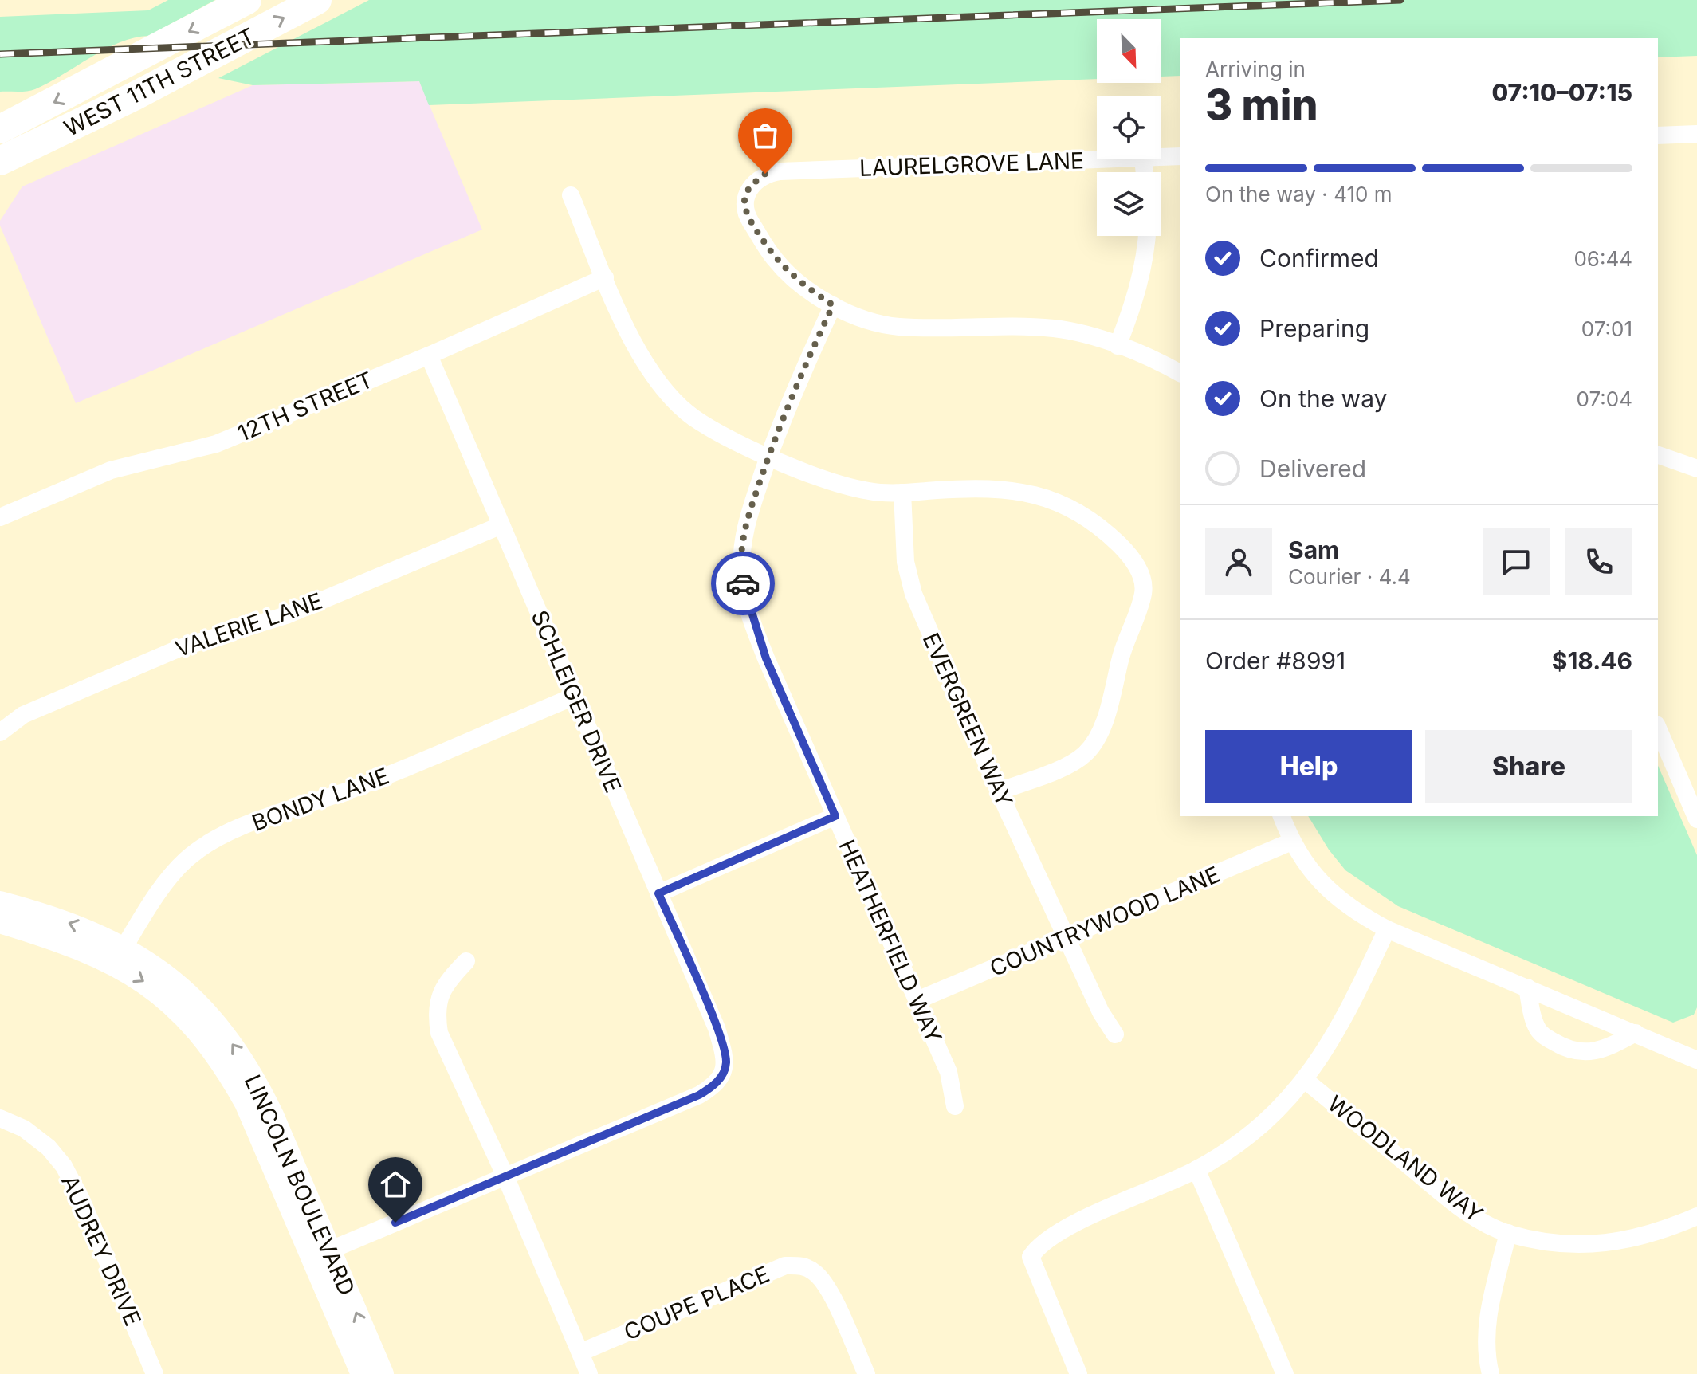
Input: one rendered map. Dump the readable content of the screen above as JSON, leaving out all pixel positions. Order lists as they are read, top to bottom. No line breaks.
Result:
{"streets":{"main road":["WEST 11TH STREET"],"street":["LAURELGROVE LANE","12TH STREET","VALERIE LANE","SCHLEIGER DRIVE","EVERGREEN WAY","BONDY LANE","COUNTRYWOOD LANE","HEATHERFIELD WAY","WOODLAND WAY","LINCOLN BOULEVARD","AUDREY DRIVE","COUPE PLACE"]},"crossings":[["LAURELGROVE LANE","HEATHERFIELD WAY"],["12TH STREET","SCHLEIGER DRIVE"],["VALERIE LANE","SCHLEIGER DRIVE"],["SCHLEIGER DRIVE","BONDY LANE"],["EVERGREEN WAY","COUNTRYWOOD LANE"],["BONDY LANE","LINCOLN BOULEVARD"],["COUNTRYWOOD LANE","HEATHERFIELD WAY"]],"north":"bottom right","page":{"heading":["3 min","Arriving in","07:10–07:15"],"panel":["Sam","Courier · 4.4","Order #8991","$18.46"],"bar":"On the way · 410 m","list":[["Confirmed","06:44"],["Preparing","07:01"],["On the way","07:04"],"Delivered"],"buttons":["Help","Share"]}}
